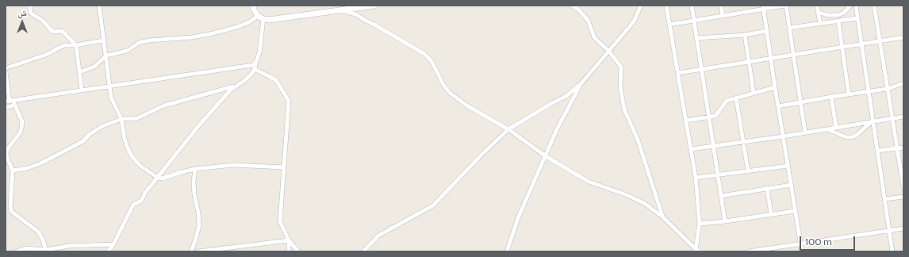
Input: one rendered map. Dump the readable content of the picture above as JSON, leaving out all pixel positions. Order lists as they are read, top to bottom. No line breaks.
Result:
{"scale_bar":"100 m","north":"top"}
